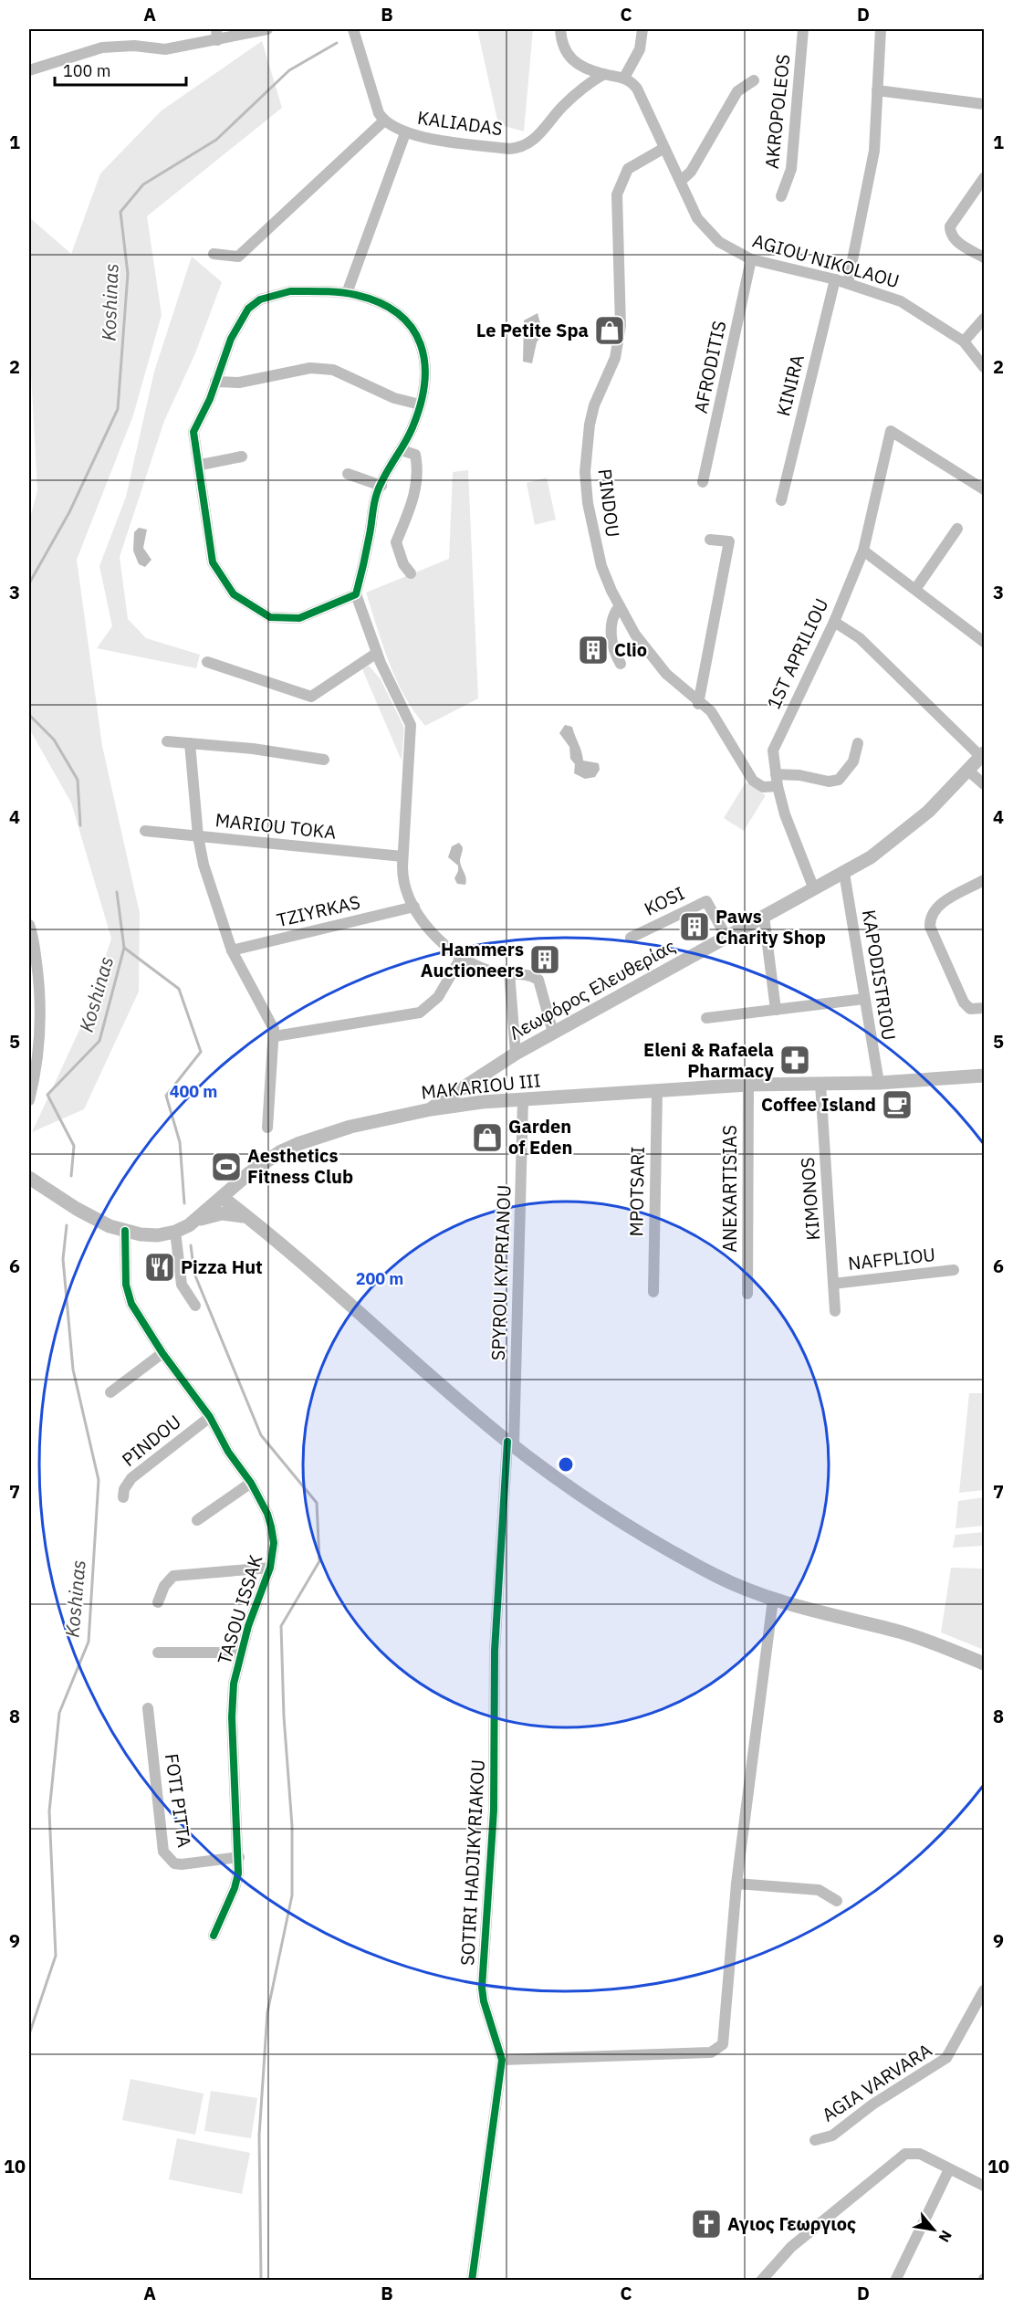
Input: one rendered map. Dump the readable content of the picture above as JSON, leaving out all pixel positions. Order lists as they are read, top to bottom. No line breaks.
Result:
{"streets":{"main road":["Λεωφόρος Ελευθερίας","MAKARIOU III"],"street":["AKROPOLEOS","KALIADAS","AGIOU NIKOLAOU","AFRODITIS","KINIRA","PINDOU","1ST APRILIOU","MARIOU TOKA","KOSI","TZIYRKAS","KAPODISTRIOU","ANEXARTISIAS","MPOTSARI","KIMONOS","NAFPLIOU","SPYROU KYPRIANOU","TASOU ISSAK","FOTI PITTA","SOTIRI HADJIKYRIAKOU","AGIA VARVARA"]},"crossings":[["AGIOU NIKOLAOU","AFRODITIS"],["AGIOU NIKOLAOU","KINIRA"],["AGIOU NIKOLAOU","PINDOU"],["PINDOU","1ST APRILIOU"],["PINDOU","TASOU ISSAK"],["1ST APRILIOU","Λεωφόρος Ελευθερίας"],["KOSI","Λεωφόρος Ελευθερίας"],["KAPODISTRIOU","Λεωφόρος Ελευθερίας"],["KAPODISTRIOU","MAKARIOU III"],["Λεωφόρος Ελευθερίας","MAKARIOU III"],["MAKARIOU III","ANEXARTISIAS"],["MAKARIOU III","MPOTSARI"],["MAKARIOU III","KIMONOS"],["MAKARIOU III","SPYROU KYPRIANOU"],["MAKARIOU III","TASOU ISSAK"],["KIMONOS","NAFPLIOU"],["SPYROU KYPRIANOU","SOTIRI HADJIKYRIAKOU"],["TASOU ISSAK","FOTI PITTA"]],"water":["Koshinas"],"places":{"shop":["Le Petite Spa","Garden of Eden"],"building":["Clio","Paws Charity Shop","Hammers Auctioneers"],"pharmacy":["Eleni & Rafaela Pharmacy"],"cafe":["Coffee Island"],"sports":["Aesthetics Fitness Club"],"restaurant":["Pizza Hut"],"church":["Αγιος Γεωργιος"]},"scale_bar":"100 m","north":"bottom right","grid":{"columns":["A","B","C","D"],"rows":["1","2","3","4","5","6","7","8","9","10"]},"rings":["400 m","200 m"]}
